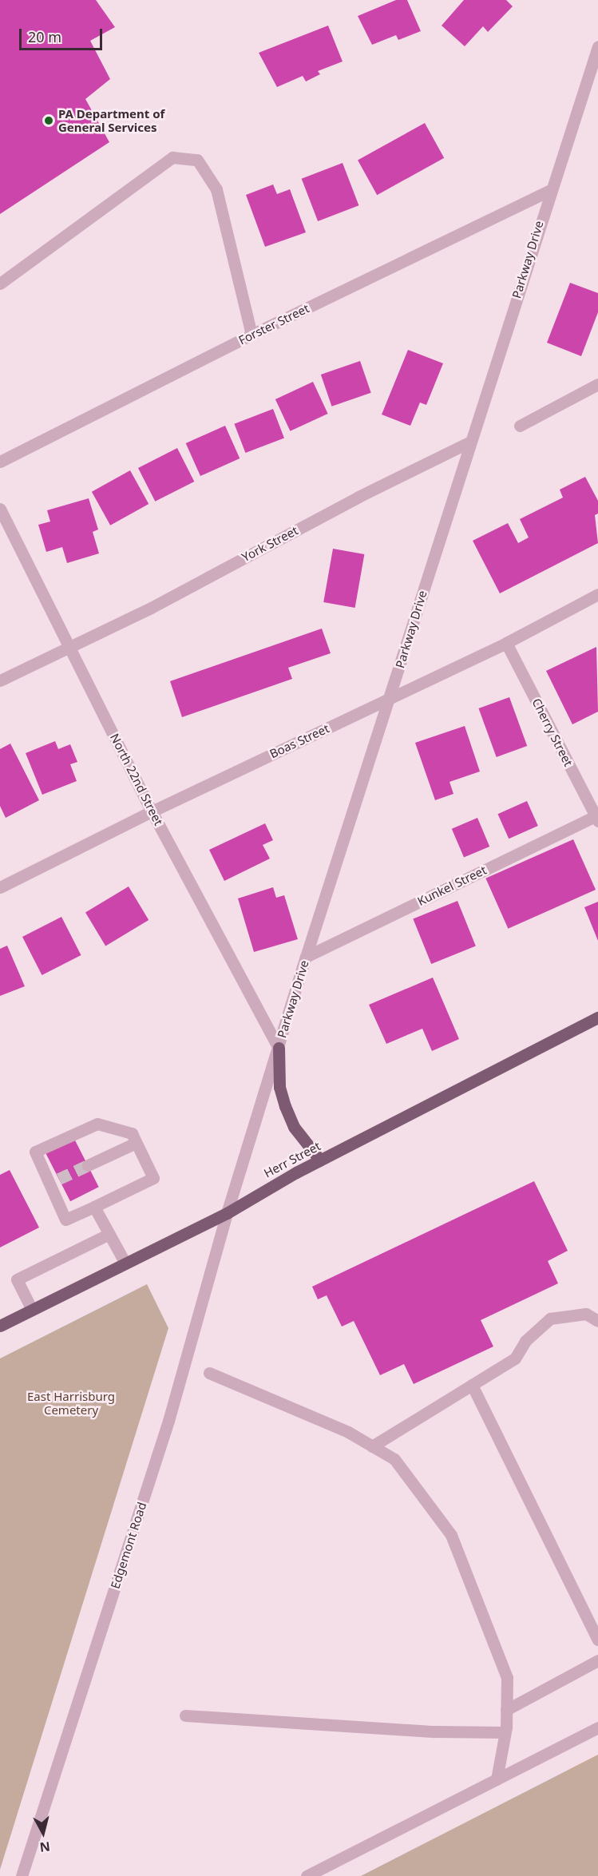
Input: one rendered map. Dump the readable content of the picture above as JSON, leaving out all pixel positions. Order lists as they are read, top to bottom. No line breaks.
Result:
{"streets":{"main road":["Herr Street"],"street":["Parkway Drive","Forster Street","York Street","Cherry Street","Boas Street","North 22nd Street","Kunkel Street","Edgemont Road"]},"crossings":[["Parkway Drive","Forster Street"],["Parkway Drive","York Street"],["Parkway Drive","Boas Street"],["Parkway Drive","North 22nd Street"],["Parkway Drive","Kunkel Street"],["Parkway Drive","Herr Street"],["Parkway Drive","Edgemont Road"],["York Street","North 22nd Street"],["Cherry Street","Boas Street"],["Cherry Street","Kunkel Street"],["Boas Street","North 22nd Street"],["Herr Street","Edgemont Road"]],"parks":["East Harrisburg Cemetery"],"places":["PA Department of General Services"],"scale_bar":"20 m","north":"bottom"}
